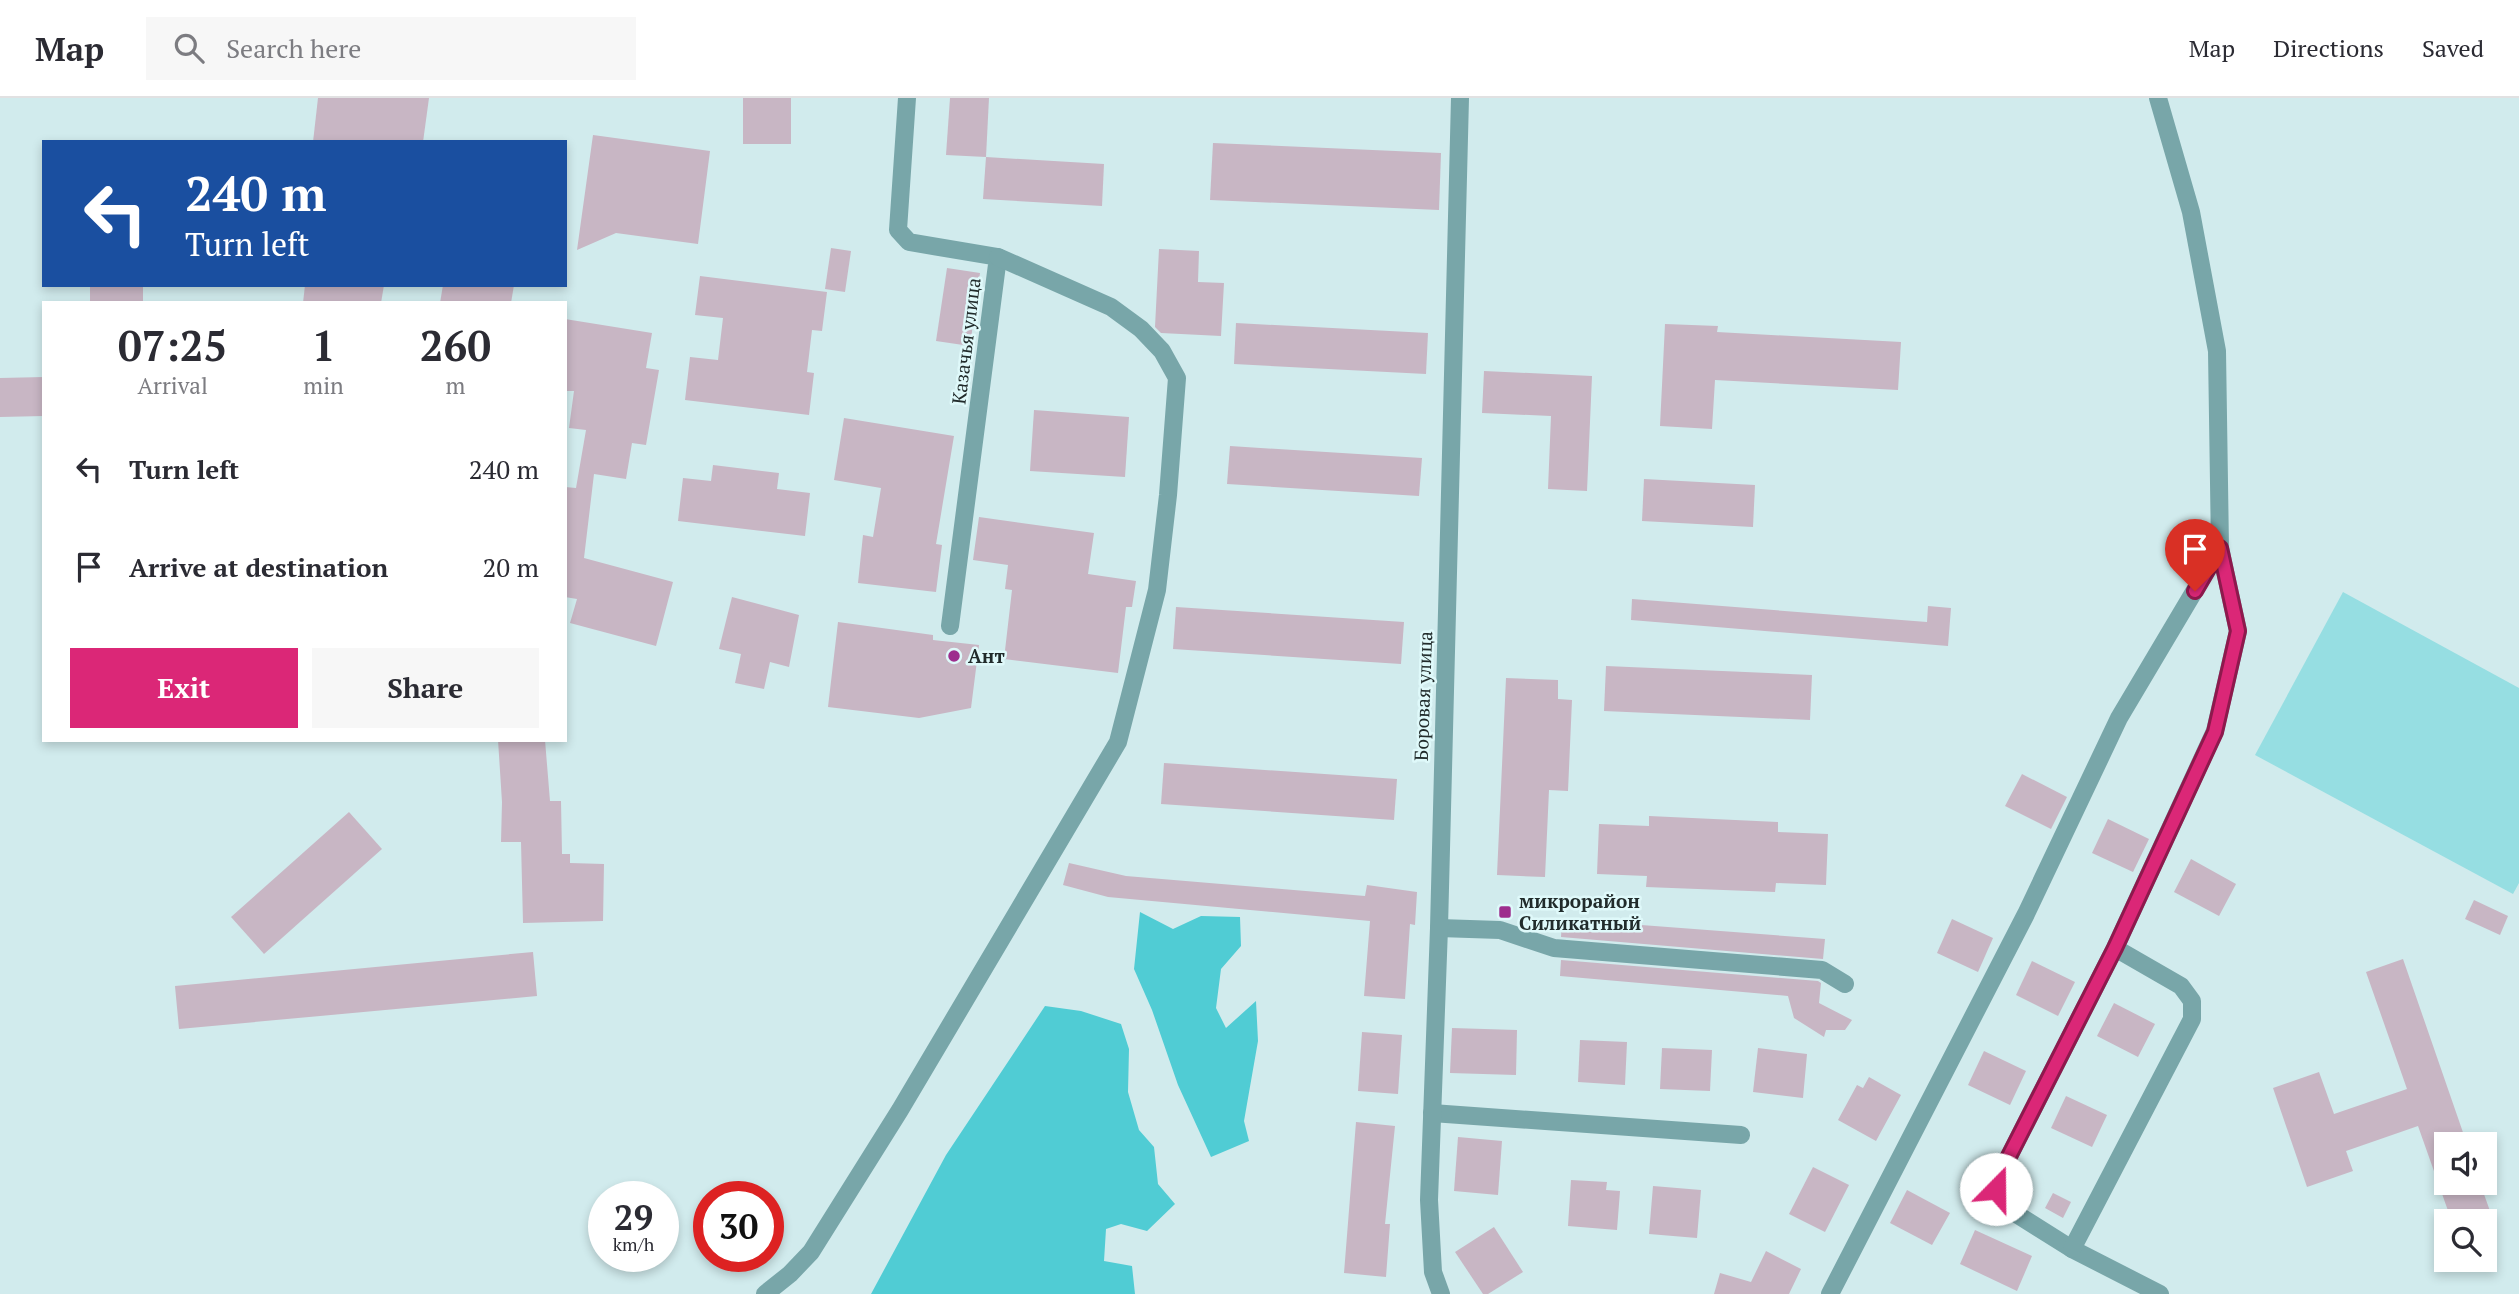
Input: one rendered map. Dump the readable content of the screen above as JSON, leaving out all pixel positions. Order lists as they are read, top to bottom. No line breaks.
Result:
{"streets":{"street":["Казачья улица","Боровая улица"]},"places":{"other":["Ант"],"transit":["микрорайон Силикатный"]},"page":{"header":"Map","search":"Search here","nav":["Map","Directions","Saved"],"turn":["240 m","Turn left"],"eta":["07:25","Arrival","1","min","260","m"],"list":[{"name":"Turn left","value":"240 m"},{"name":"Arrive at destination","value":"20 m"}],"buttons":["Exit","Share"],"speed":"29 km/h","limit":"30"}}
